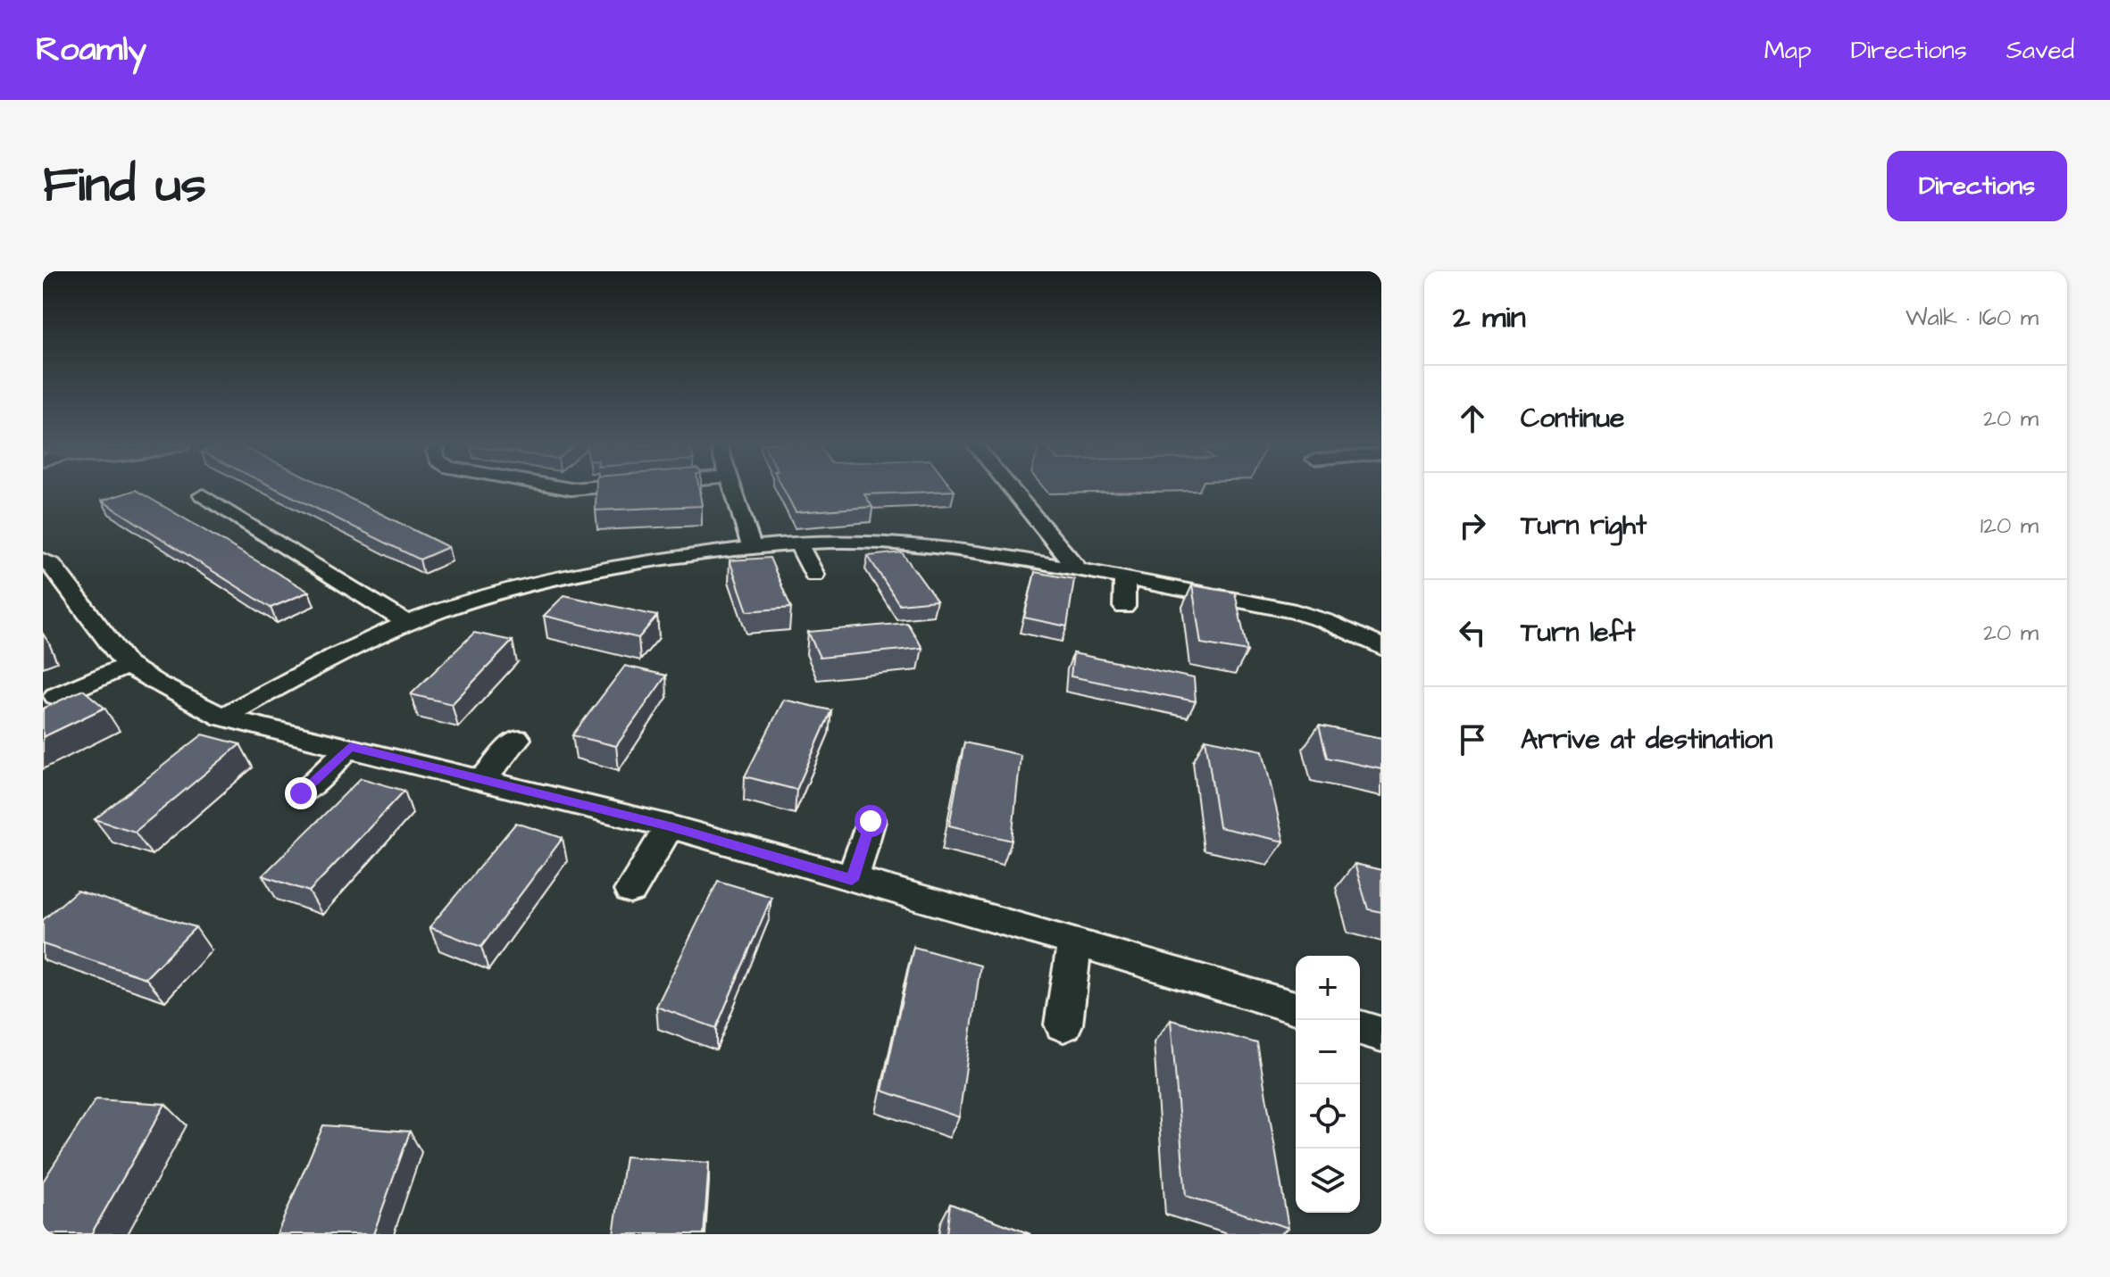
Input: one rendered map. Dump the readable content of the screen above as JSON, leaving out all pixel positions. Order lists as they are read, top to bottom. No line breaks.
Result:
{"page":{"header":"Roamly","nav":["Map","Directions","Saved"],"title":"Find us","buttons":"Directions","heading":["2 min","Walk · 160 m"],"list":[["Continue","20 m"],["Turn right","120 m"],["Turn left","20 m"],"Arrive at destination"],"map_buttons":["+","−"]}}
